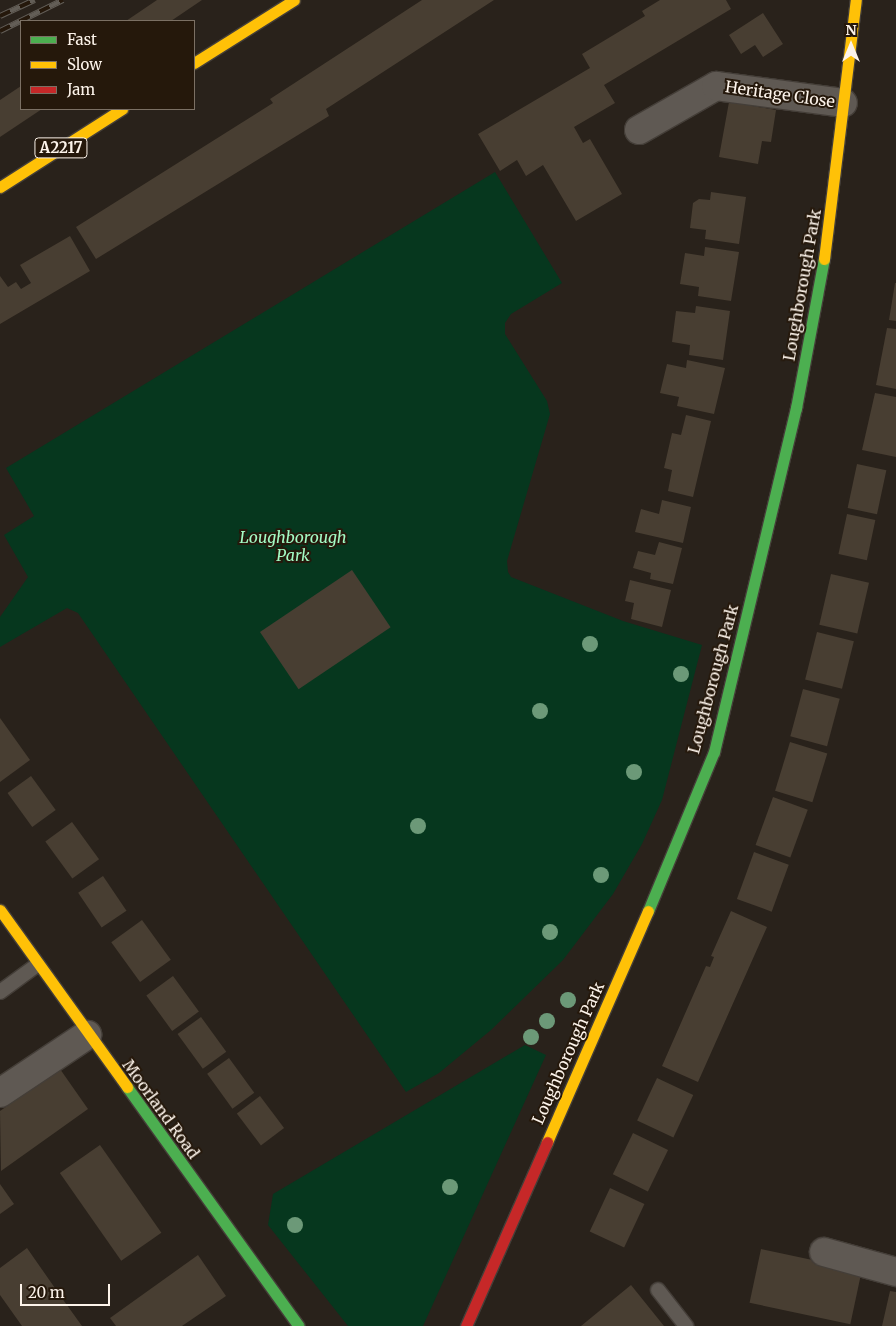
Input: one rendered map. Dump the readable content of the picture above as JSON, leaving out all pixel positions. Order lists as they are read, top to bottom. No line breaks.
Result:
{"streets":{"street":["Heritage Close","A2217","Loughborough Park","Moorland Road"]},"crossings":[["Heritage Close","Loughborough Park"]],"parks":["Loughborough Park"],"legend":["Fast","Slow","Jam"],"scale_bar":"20 m","north":"top"}
